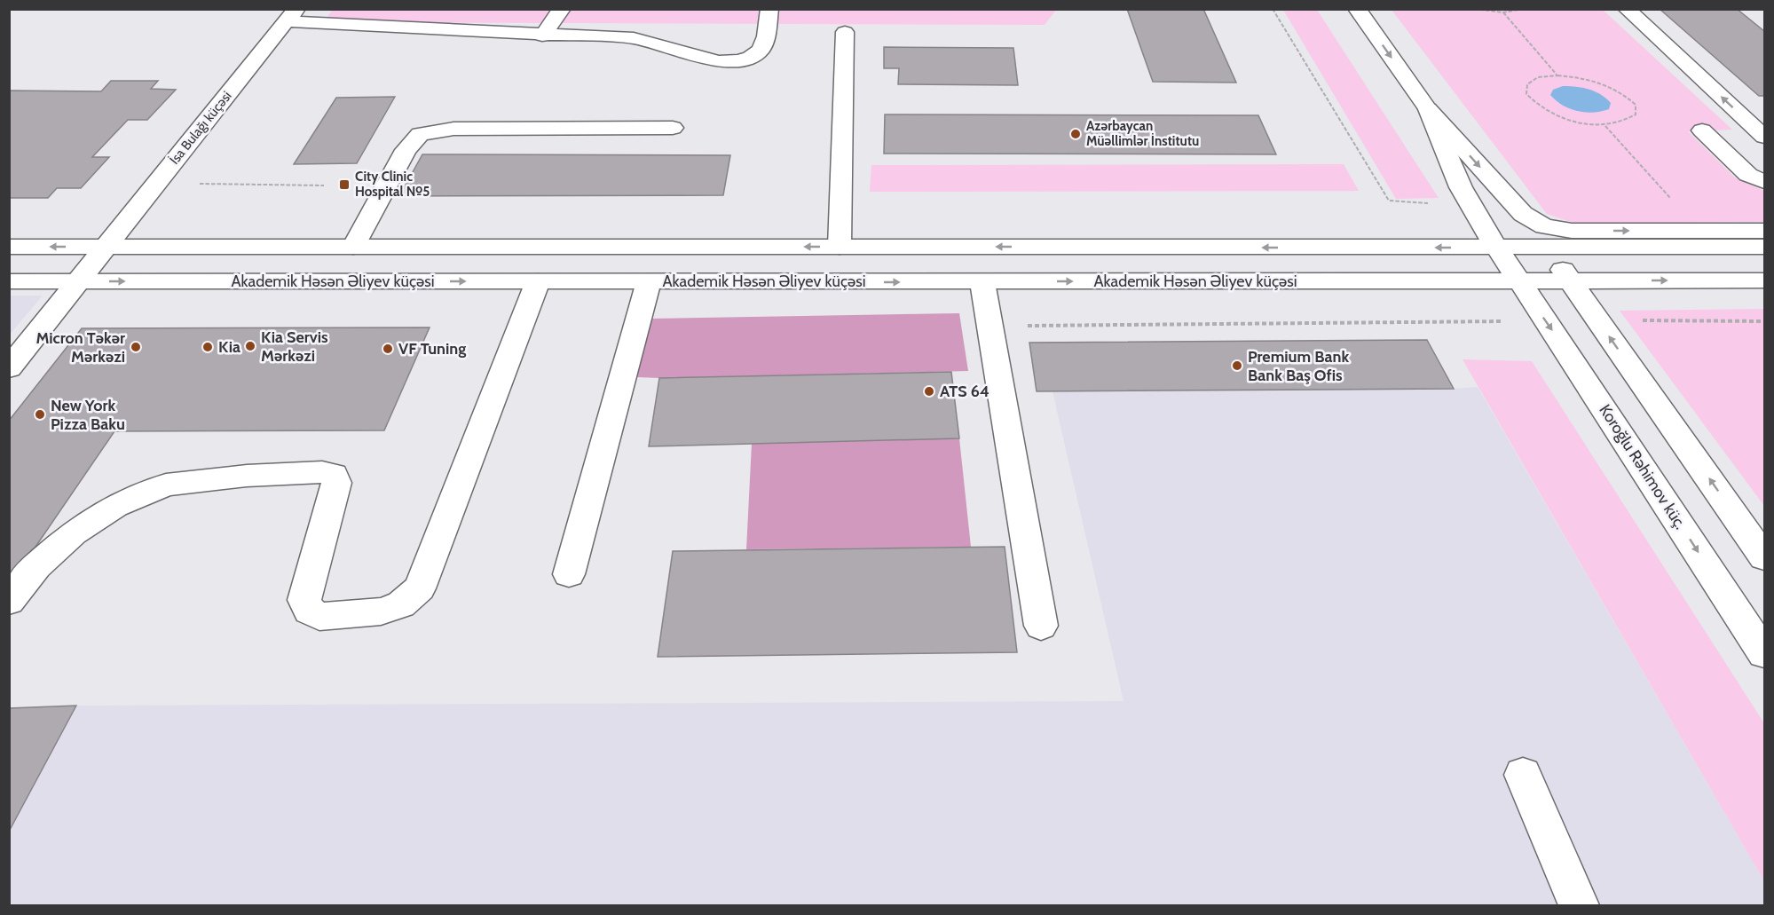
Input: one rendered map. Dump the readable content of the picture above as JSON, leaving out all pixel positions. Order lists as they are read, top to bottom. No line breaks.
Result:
{"streets":{"main road":["İsa Bulağı küçəsi","Akademik Həsən Əliyev küçəsi","Koroğlu Rəhimov küç."]},"crossings":[["İsa Bulağı küçəsi","Akademik Həsən Əliyev küçəsi"],["Akademik Həsən Əliyev küçəsi","Koroğlu Rəhimov küç."]],"places":{"other":["Azərbaycan Müəllimlər İnstitutu","Kia Servis Mərkəzi","Micron Təkər Mərkəzi","Kia","VF Tuning","Premium Bank Bank Baş Ofis","ATS 64","New York Pizza Baku"],"transit":["City Clinic Hospital №5"]}}
